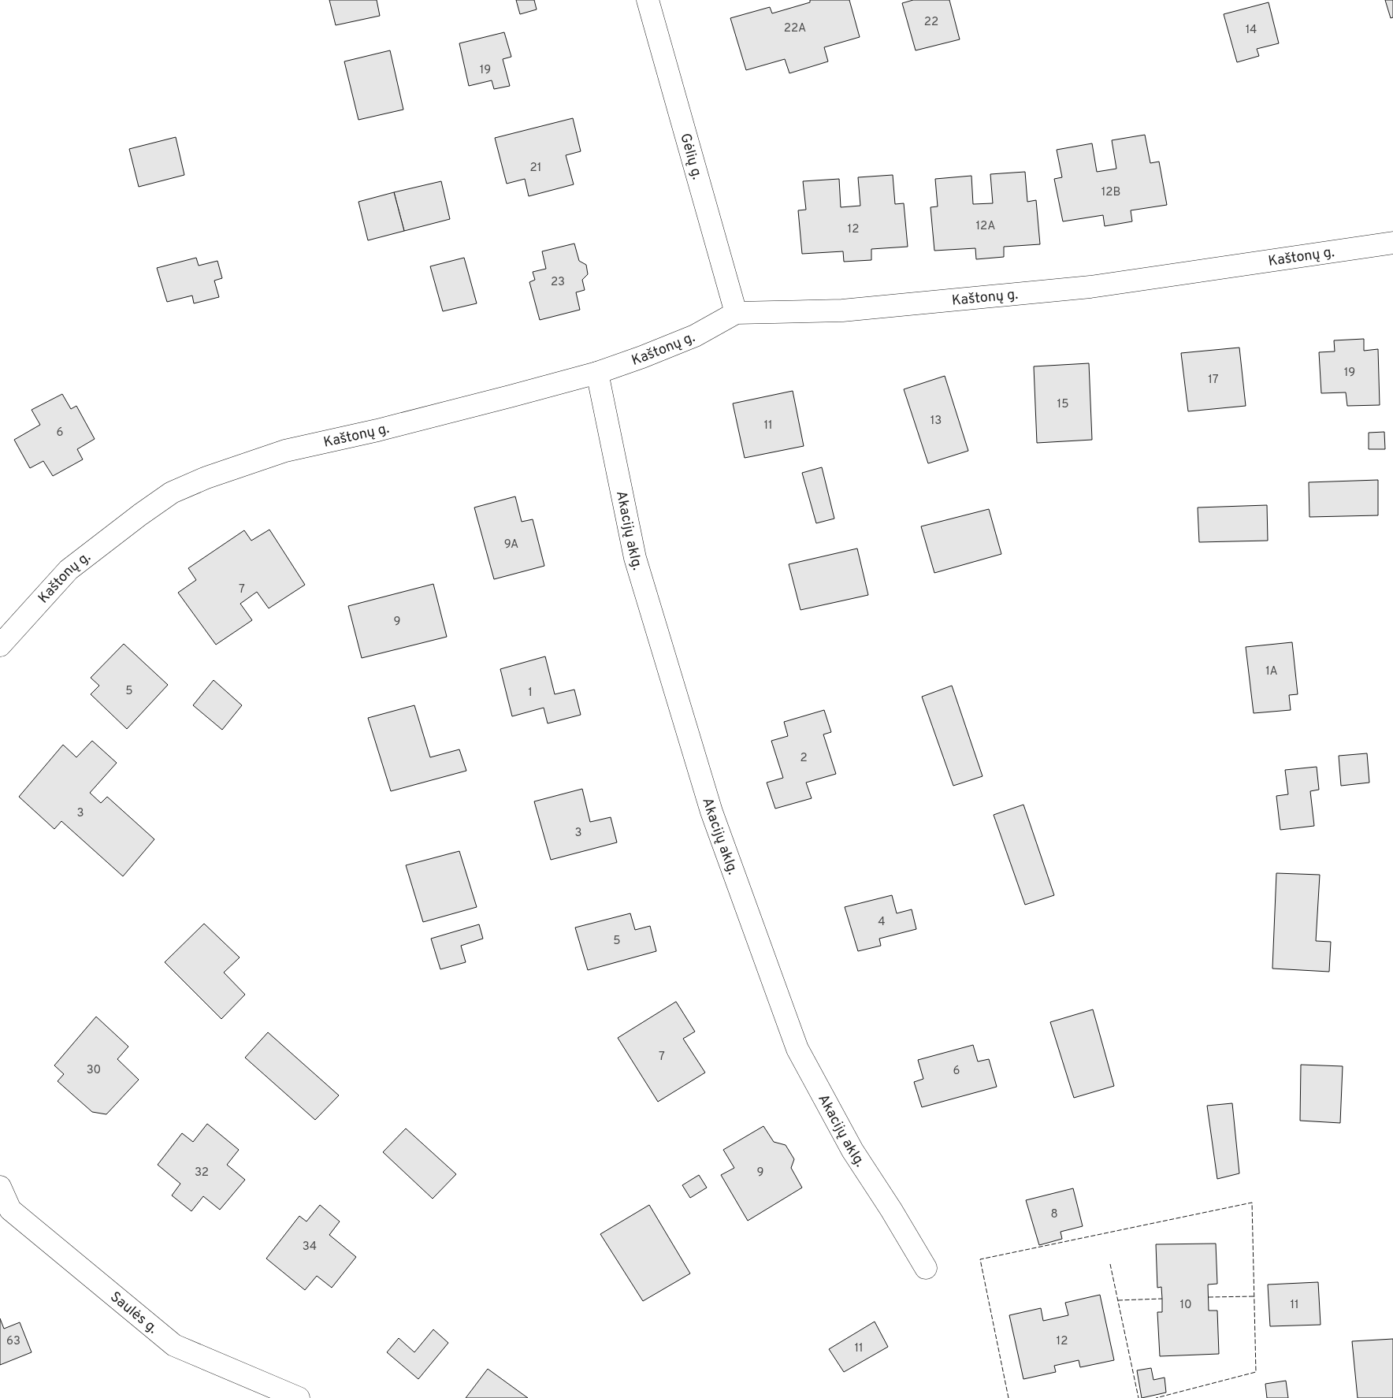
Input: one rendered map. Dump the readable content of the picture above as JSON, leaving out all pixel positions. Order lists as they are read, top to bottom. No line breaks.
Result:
{"streets":{"street":["Gėlių g.","Kaštonų g.","Akacijų aklg.","Saulės g."]},"crossings":[["Gėlių g.","Kaštonų g."],["Kaštonų g.","Akacijų aklg."]],"house_numbers":["22","22A","14","19","21","12B","12A","12","23","19","17","15","13","11","6","9A","7","9","1A","5","1","2","3","3","4","5","7","30","6","32","9","8","34","10","11","63","12","11"]}
